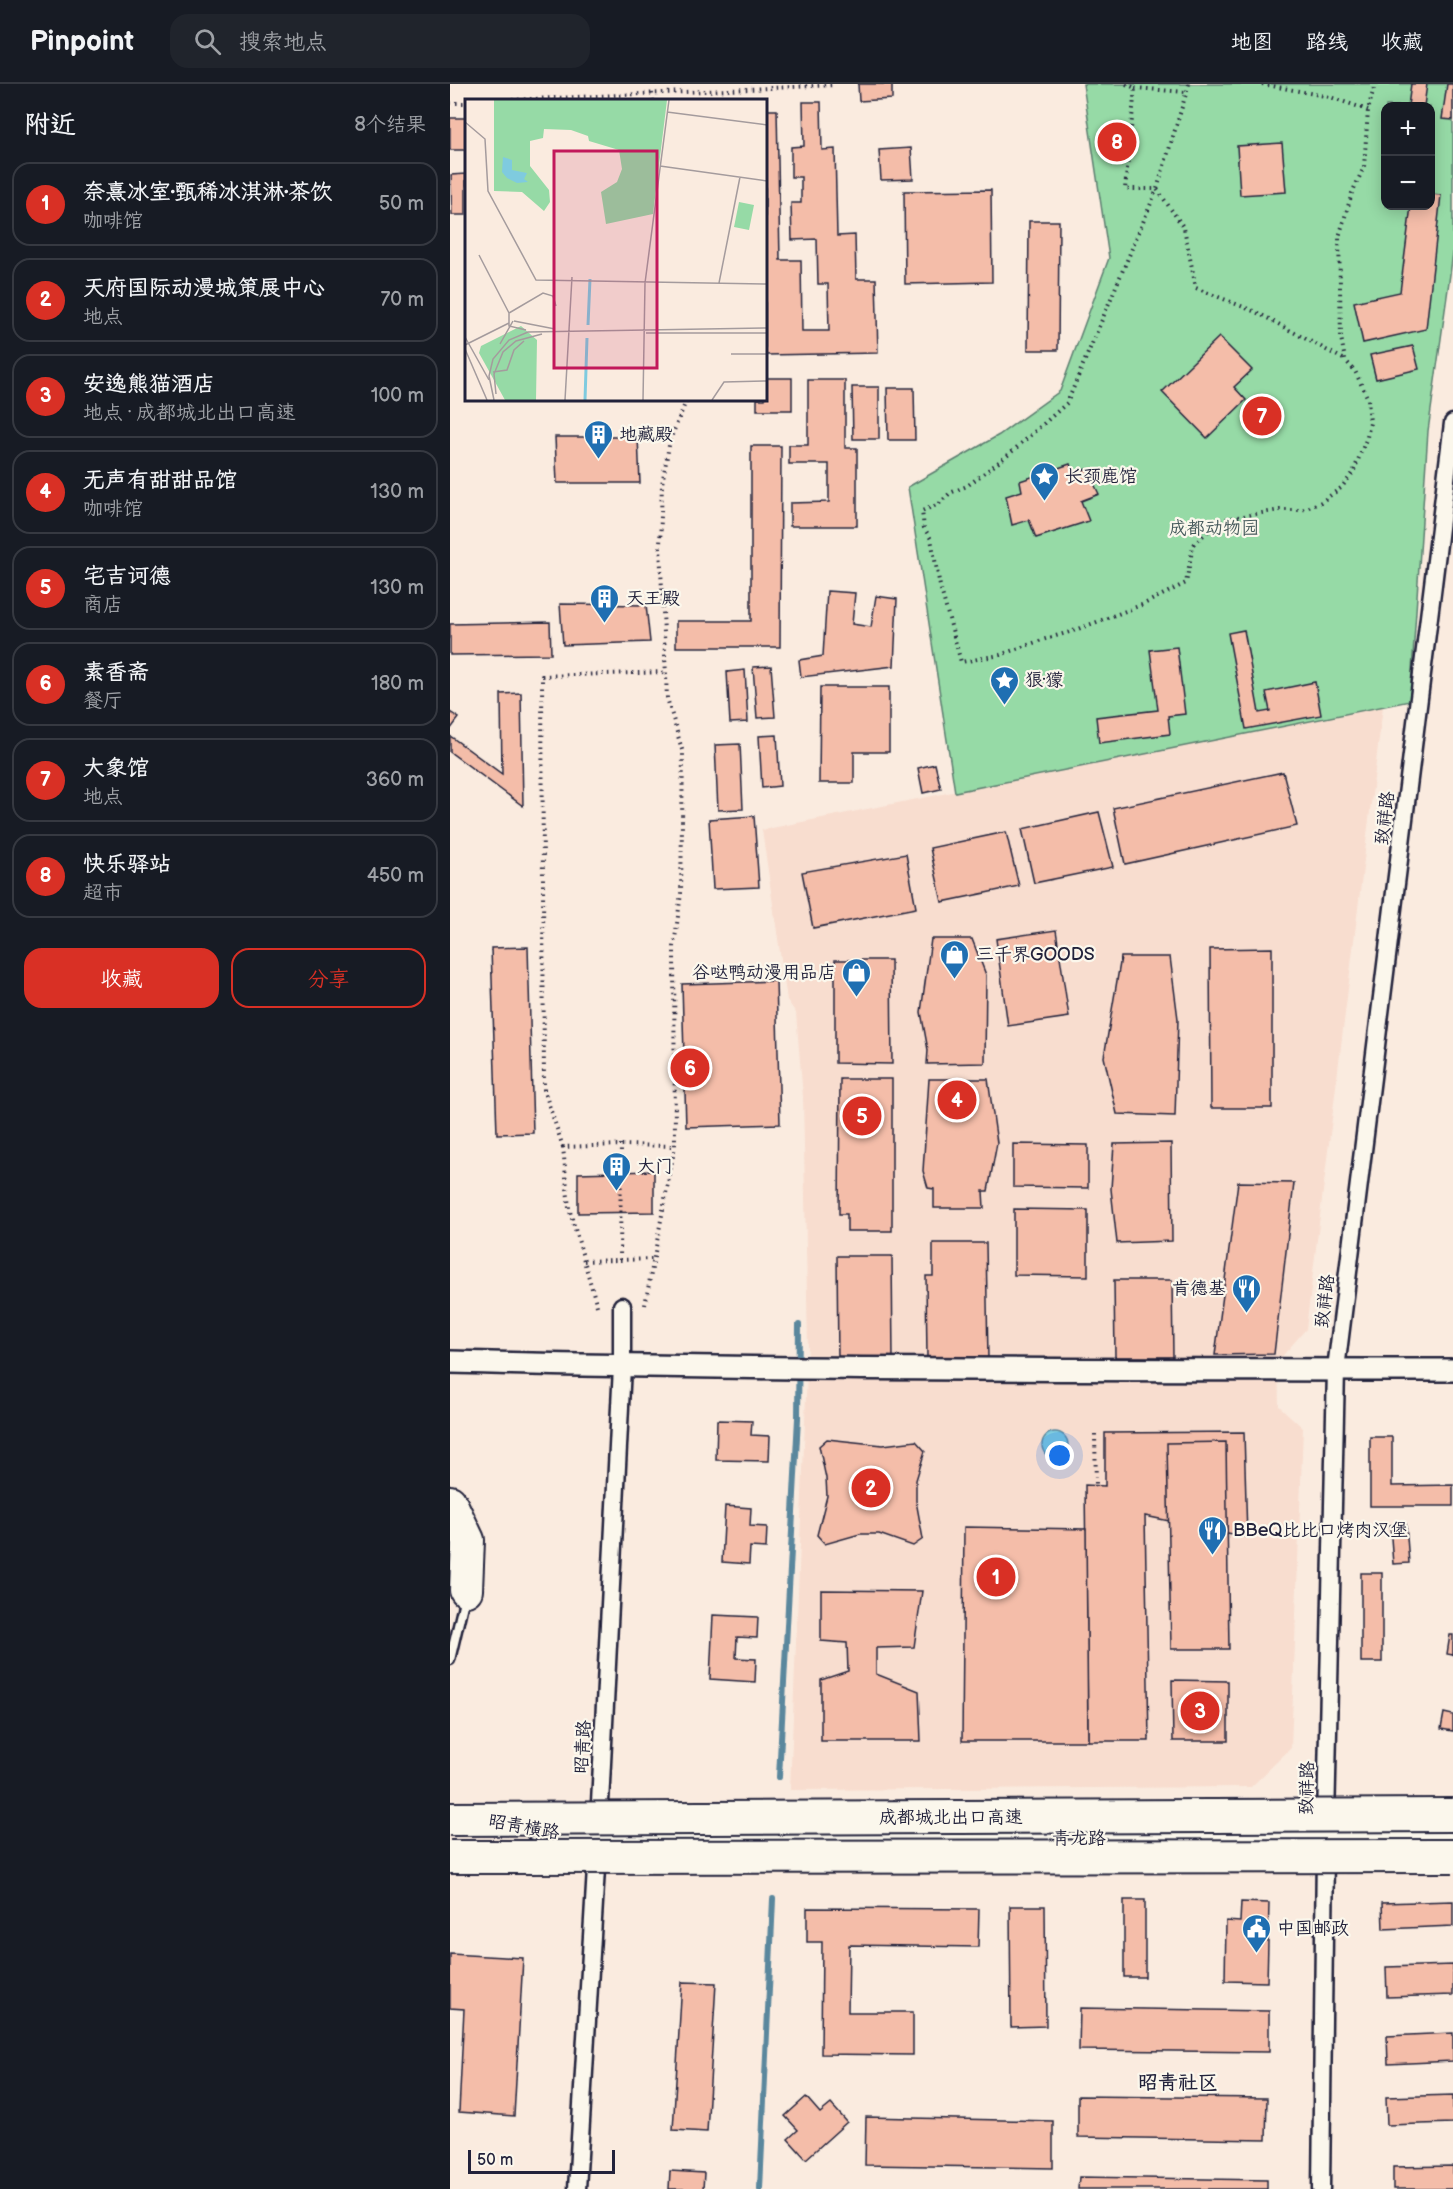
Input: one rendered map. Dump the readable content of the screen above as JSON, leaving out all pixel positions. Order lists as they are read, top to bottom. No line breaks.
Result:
{"streets":{"highway":["成都城北出口高速"],"street":["致祥路","昭青路","昭青横路","青龙路"]},"crossings":[["致祥路","青龙路"],["昭青路","昭青横路"],["昭青路","青龙路"],["成都城北出口高速","昭青横路"],["昭青横路","青龙路"]],"districts":["昭青社区"],"parks":["成都动物园"],"places":{"building":["地藏殿","天王殿","大门"],"place":["长颈鹿馆","狼·獴"],"shop":["三千界GOODS","谷哒鸭动漫用品店"],"restaurant":["肯德基","BBeQ比比口烤肉汉堡"],"public building":["中国邮政"]},"scale_bar":"50 m","page":{"header":"Pinpoint","search":"搜索地点","nav":["地图","路线","收藏"],"heading":["附近","8个结果"],"map_buttons":["+","−"],"pins":["8","7","6","4","5","2","1","3"],"list":[{"mark":"1","name":"奈熹冰室·甄稀冰淇淋·茶饮","note":"咖啡馆","value":"50 m"},{"mark":"2","name":"天府国际动漫城策展中心","note":"地点","value":"70 m"},{"mark":"3","name":"安逸熊猫酒店","note":"地点 · 成都城北出口高速","value":"100 m"},{"mark":"4","name":"无声有甜甜品馆","note":"咖啡馆","value":"130 m"},{"mark":"5","name":"宅吉诃德","note":"商店","value":"130 m"},{"mark":"6","name":"素香斋","note":"餐厅","value":"180 m"},{"mark":"7","name":"大象馆","note":"地点","value":"360 m"},{"mark":"8","name":"快乐驿站","note":"超市","value":"450 m"}],"buttons":["收藏","分享"],"scale":"50 m"}}
